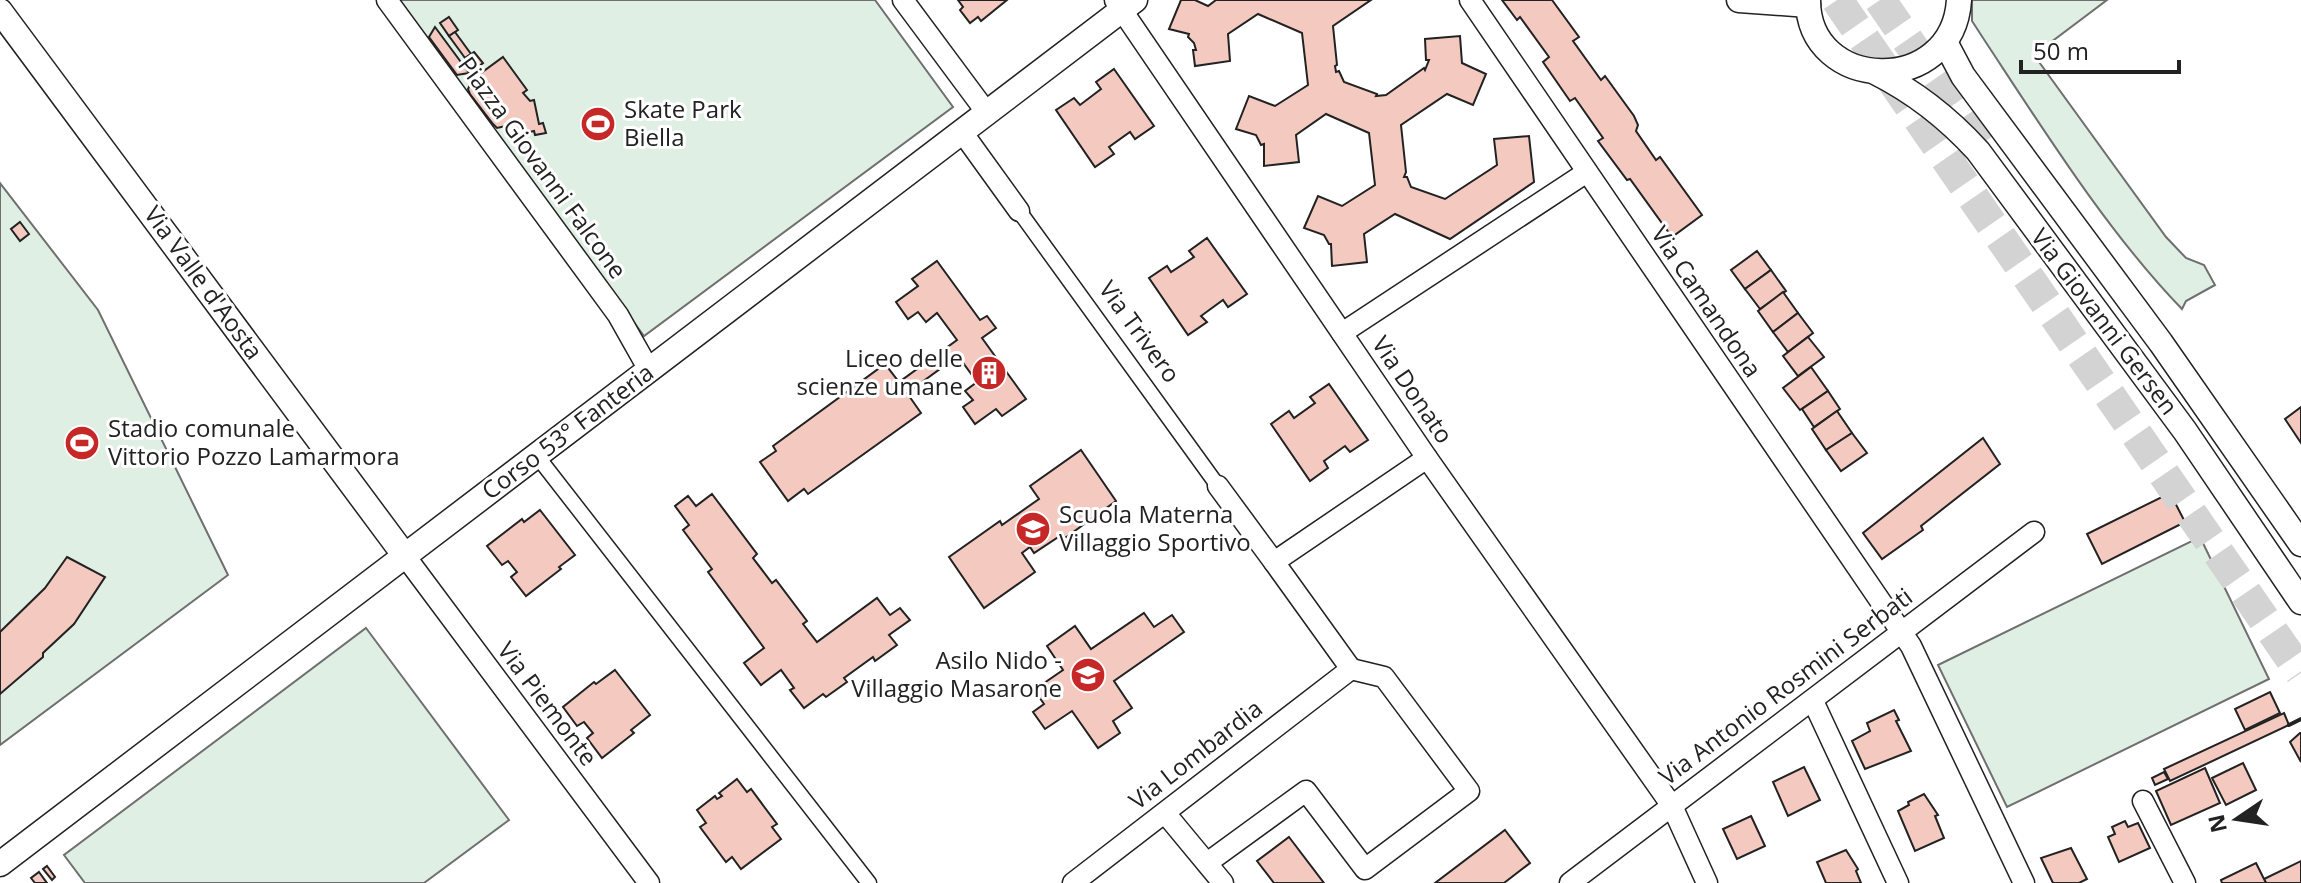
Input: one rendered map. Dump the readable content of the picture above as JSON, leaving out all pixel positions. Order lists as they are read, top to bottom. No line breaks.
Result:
{"streets":{"street":["Piazza Giovanni Falcone","Via Valle d'Aosta","Via Camandona","Via Giovanni Gersen","Via Trivero","Via Donato","Corso 53° Fanteria","Via Antonio Rosmini Serbati","Via Piemonte","Via Lombardia"]},"crossings":[["Piazza Giovanni Falcone","Corso 53° Fanteria"],["Via Valle d'Aosta","Corso 53° Fanteria"],["Via Valle d'Aosta","Via Piemonte"],["Via Camandona","Via Antonio Rosmini Serbati"],["Via Trivero","Corso 53° Fanteria"],["Via Donato","Corso 53° Fanteria"],["Via Donato","Via Antonio Rosmini Serbati"],["Corso 53° Fanteria","Via Piemonte"]],"places":{"sports":["Skate Park Biella","Stadio comunale Vittorio Pozzo Lamarmora"],"building":["Liceo delle scienze umane"],"school or university":["Scuola Materna Villaggio Sportivo","Asilo Nido - Villaggio Masarone"]},"scale_bar":"50 m","north":"left"}
